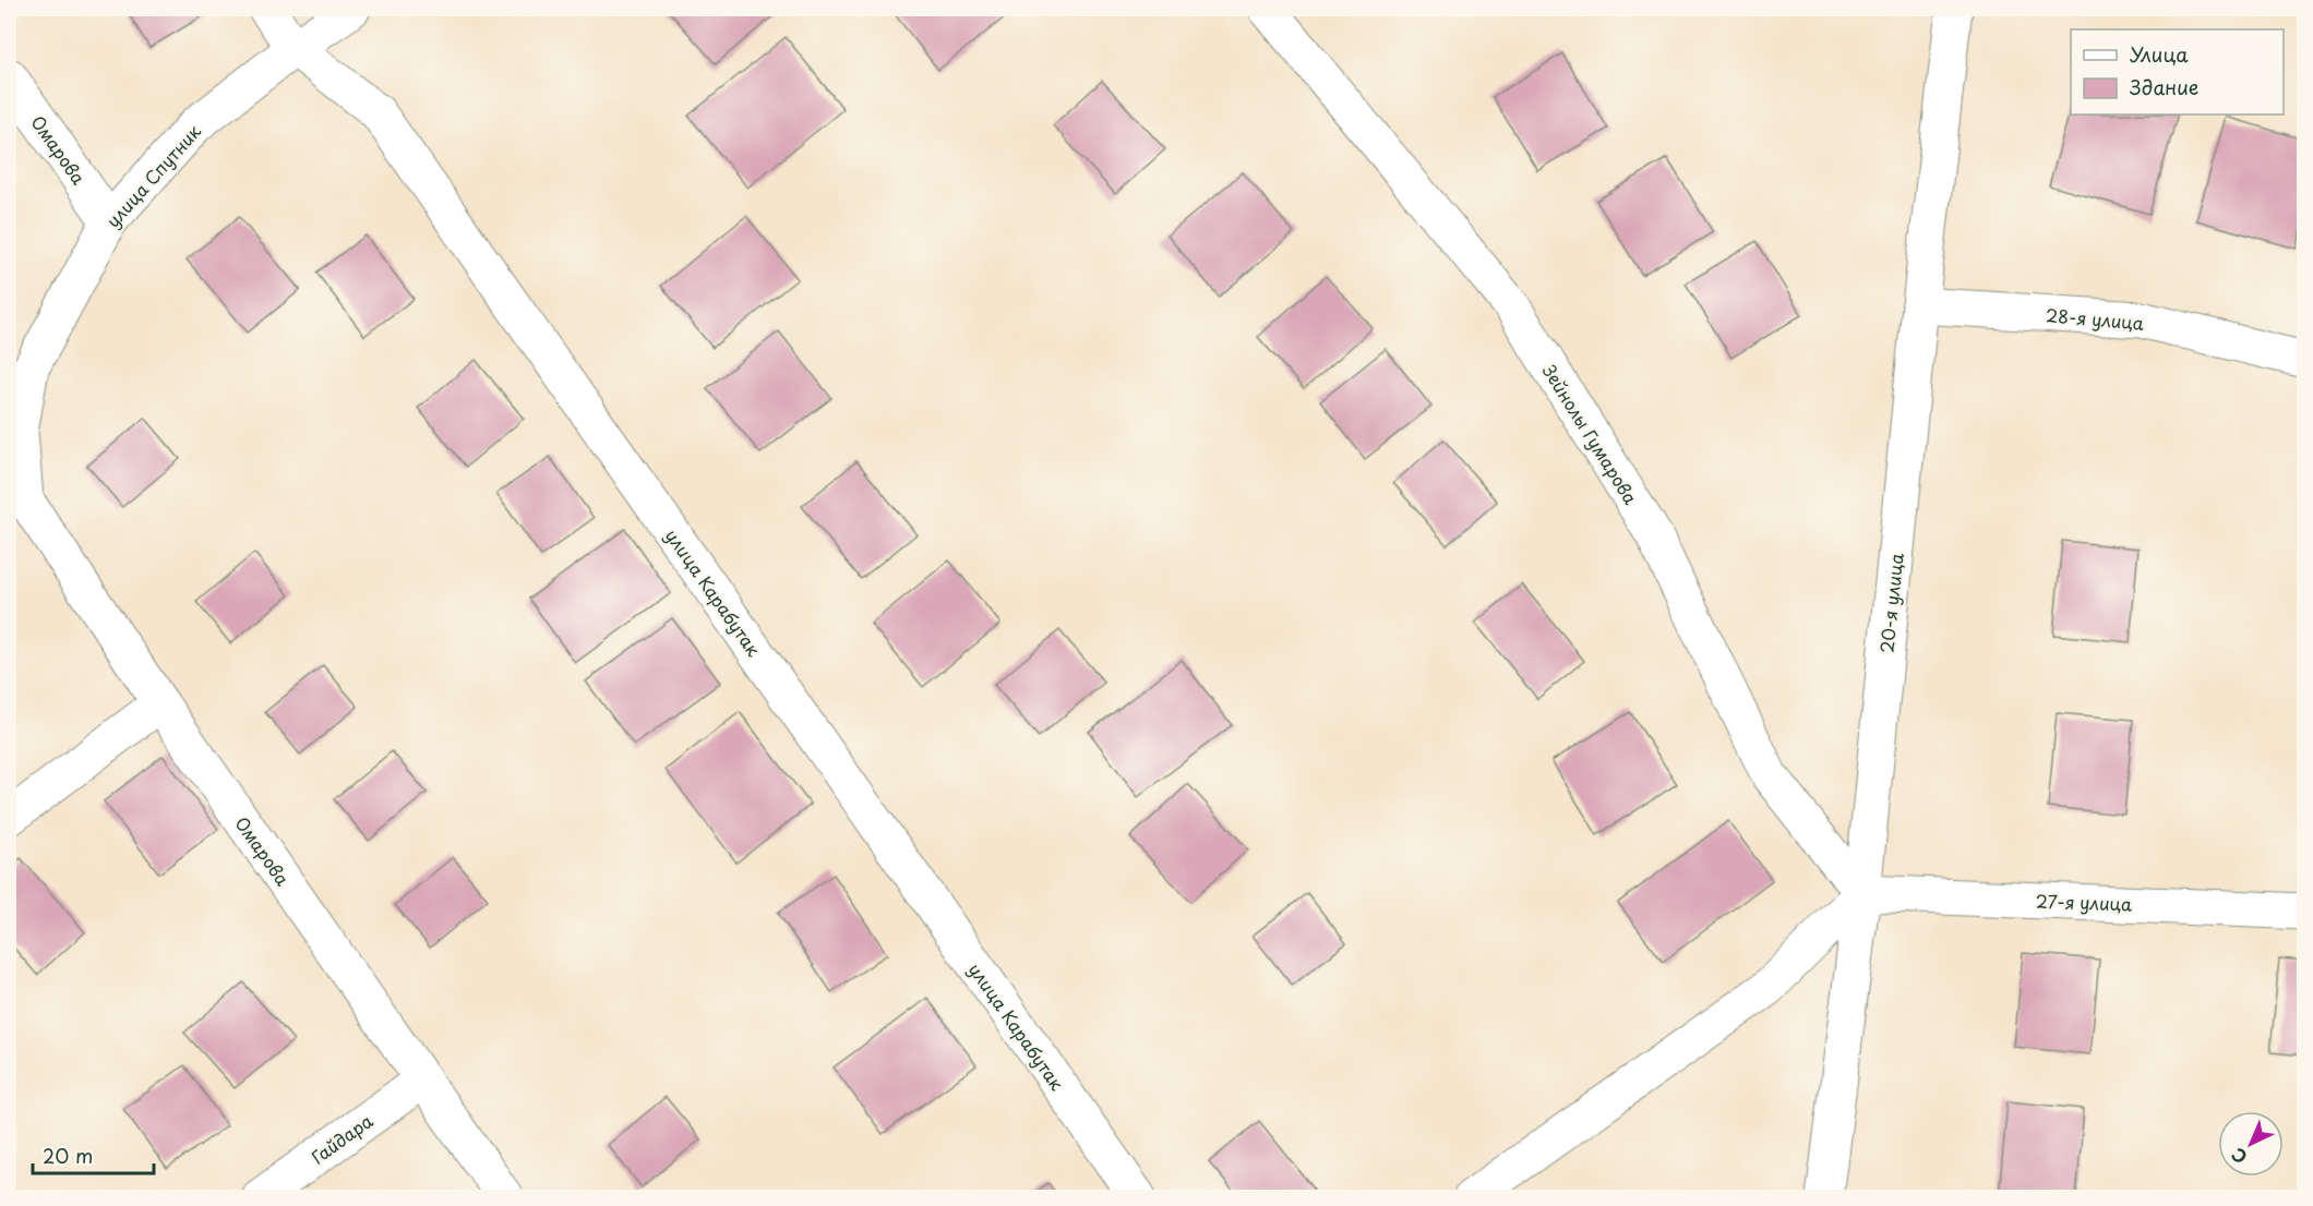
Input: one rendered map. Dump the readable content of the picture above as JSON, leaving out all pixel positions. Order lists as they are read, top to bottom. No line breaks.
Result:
{"streets":{"street":["Омарова","улица Спутник","28-я улица","Зейнолы Гумарова","улица Карабутак","20-я улица","27-я улица","Гайдара"]},"crossings":[["Омарова","улица Спутник"],["Омарова","Гайдара"],["улица Спутник","улица Карабутак"],["28-я улица","20-я улица"],["Зейнолы Гумарова","20-я улица"],["Зейнолы Гумарова","27-я улица"],["20-я улица","27-я улица"]],"legend":["Улица","Здание"],"scale_bar":"20 m","north":"bottom left"}
